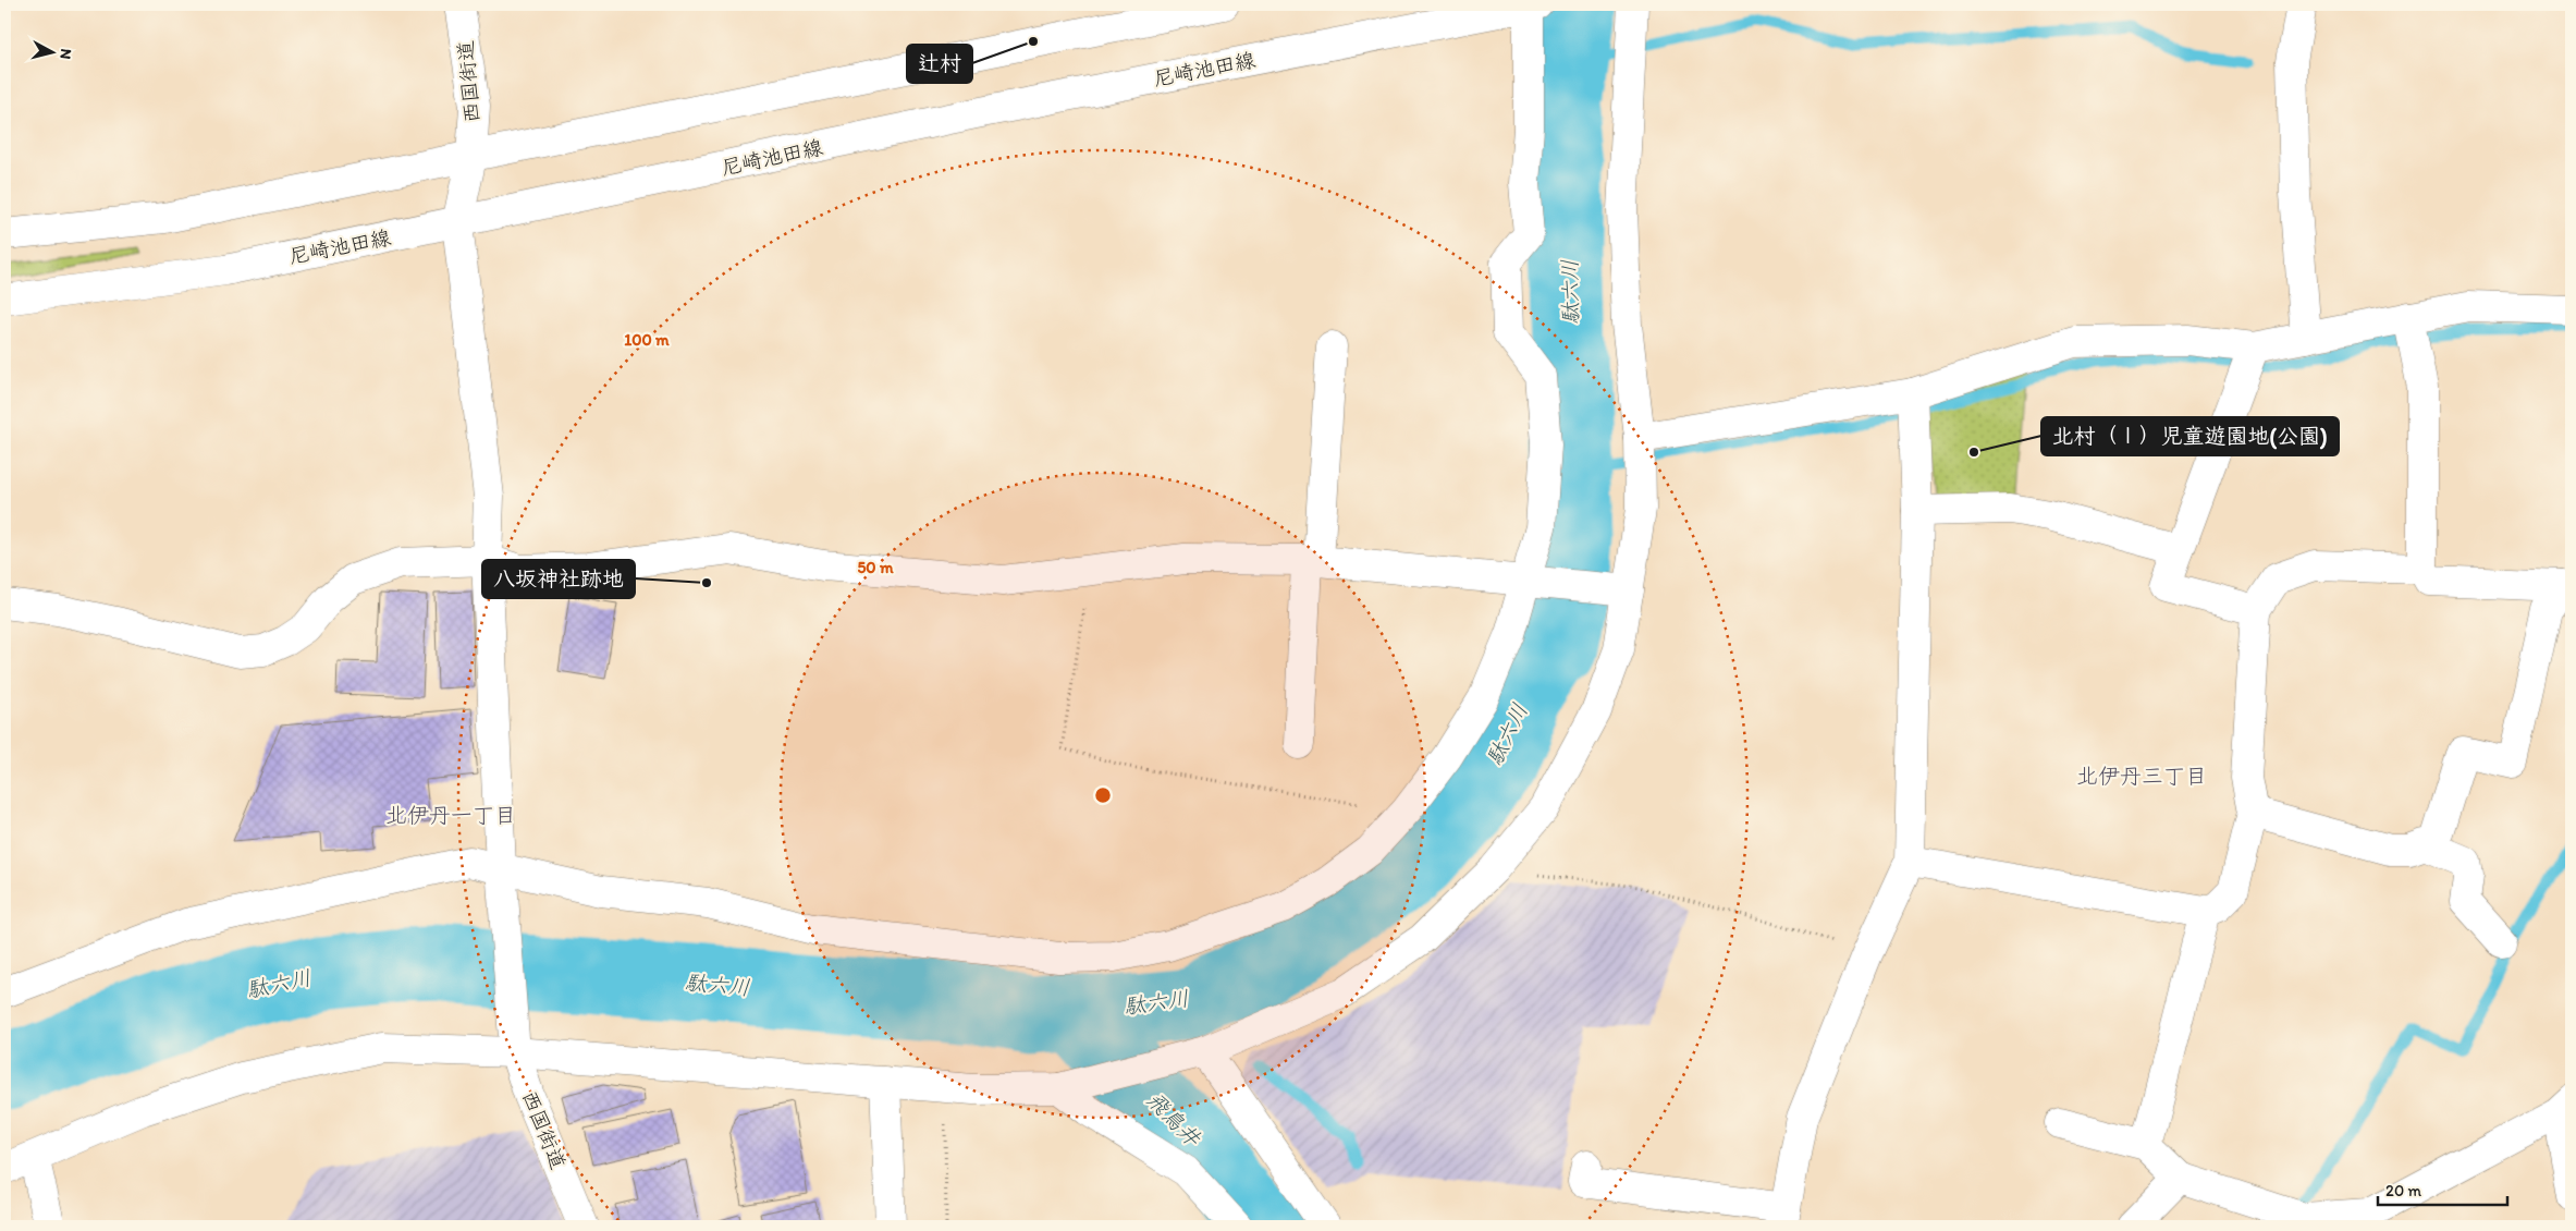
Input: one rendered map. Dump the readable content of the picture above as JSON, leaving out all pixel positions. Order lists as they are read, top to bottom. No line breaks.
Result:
{"streets":{"street":["尼崎池田線","西国街道"]},"crossings":[["尼崎池田線","西国街道"]],"districts":["北伊丹三丁目","北伊丹一丁目"],"water":["駄六川","飛鳥井"],"places":["辻村","北村（Ⅰ）児童遊園地(公園)","八坂神社跡地"],"scale_bar":"20 m","north":"right","rings":["100 m","50 m"]}
